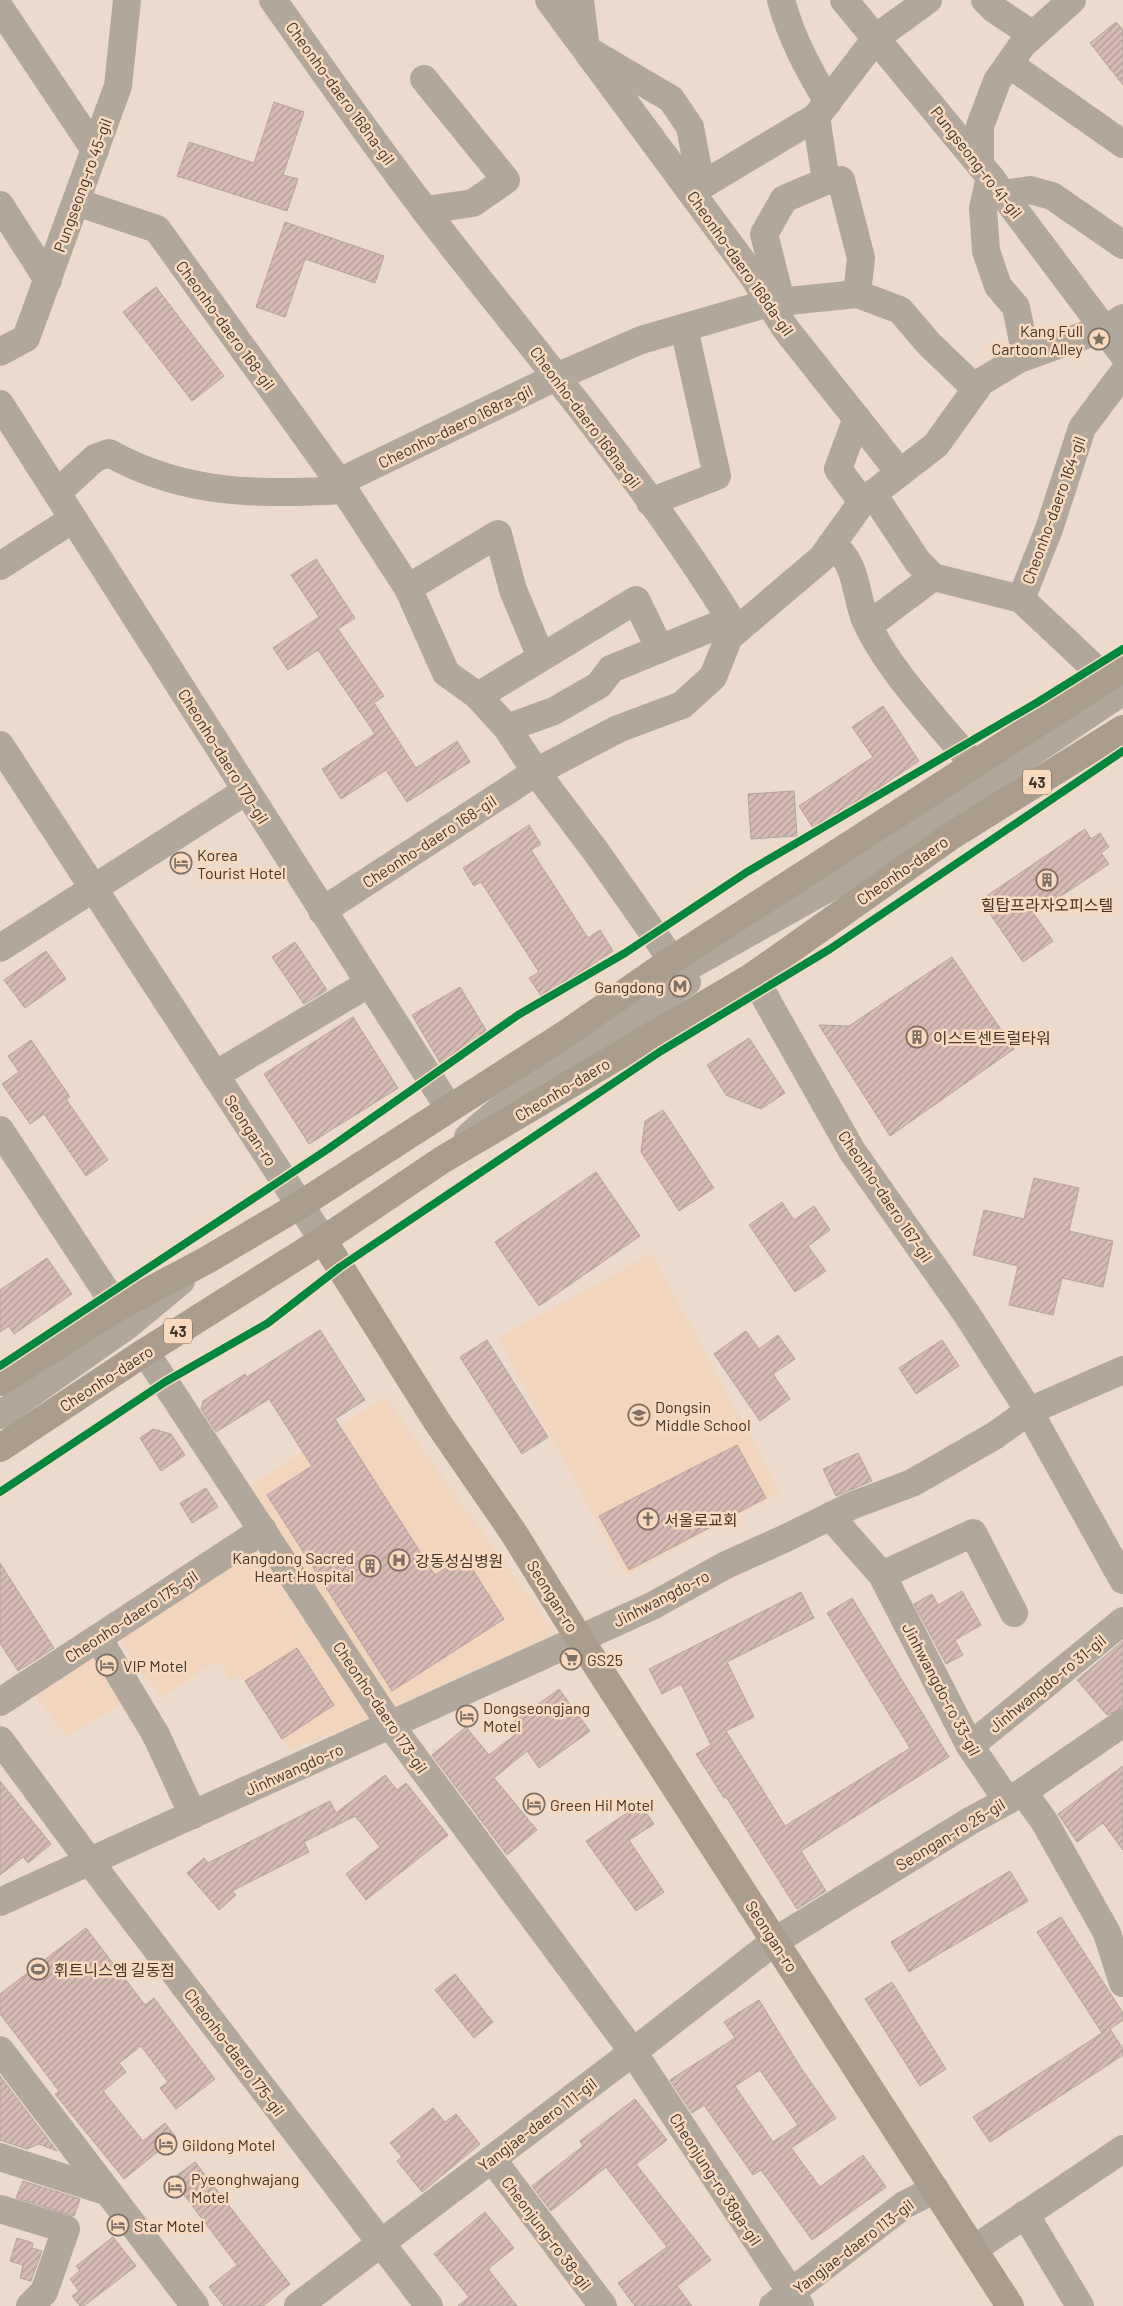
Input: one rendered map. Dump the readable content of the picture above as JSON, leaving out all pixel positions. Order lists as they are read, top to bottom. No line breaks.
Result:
{"streets":{"main road":["43","Cheonho-daero","Seongan-ro"],"street":["Cheonho-daero 168na-gil","Pungseong-ro 41-gil","Pungseong-ro 45-gil","Cheonho-daero 168da-gil","Cheonho-daero 168-gil","Cheonho-daero 168ra-gil","Cheonho-daero 164-gil","Cheonho-daero 170-gil","Cheonho-daero 167-gil","Jinhwangdo-ro","Cheonho-daero 175-gil","Jinhwangdo-ro 31-gil","Jinhwangdo-ro 33-gil","Cheonho-daero 173-gil","Seongan-ro 25-gil","Yangjae-daero 111-gil","Cheonjung-ro 38ga-gil","Cheonjung-ro 38-gil","Yangjae-daero 113-gil"]},"crossings":[["Cheonho-daero 168na-gil","Cheonho-daero 168ra-gil"],["Pungseong-ro 45-gil","Cheonho-daero 168-gil"],["Cheonho-daero 168da-gil","Cheonho-daero 168ra-gil"],["Cheonho-daero 168-gil","Cheonho-daero 168ra-gil"],["Cheonho-daero 168-gil","Cheonho-daero 170-gil"],["Cheonho-daero","Seongan-ro"],["Cheonho-daero","Cheonho-daero 167-gil"],["Cheonho-daero","Cheonho-daero 173-gil"],["Seongan-ro","Jinhwangdo-ro"],["Seongan-ro","Seongan-ro 25-gil"],["Seongan-ro","Yangjae-daero 111-gil"],["Seongan-ro","Yangjae-daero 113-gil"],["Cheonho-daero 167-gil","Jinhwangdo-ro"],["Jinhwangdo-ro","Cheonho-daero 175-gil"],["Jinhwangdo-ro","Jinhwangdo-ro 33-gil"],["Jinhwangdo-ro","Cheonho-daero 173-gil"],["Cheonho-daero 175-gil","Cheonho-daero 173-gil"],["Cheonho-daero 175-gil","Yangjae-daero 111-gil"],["Jinhwangdo-ro 31-gil","Jinhwangdo-ro 33-gil"],["Jinhwangdo-ro 33-gil","Seongan-ro 25-gil"],["Cheonho-daero 173-gil","Yangjae-daero 111-gil"],["Cheonho-daero 173-gil","Cheonjung-ro 38ga-gil"],["Seongan-ro 25-gil","Yangjae-daero 111-gil"],["Yangjae-daero 111-gil","Cheonjung-ro 38ga-gil"],["Yangjae-daero 111-gil","Cheonjung-ro 38-gil"],["Cheonjung-ro 38ga-gil","Yangjae-daero 113-gil"]],"places":{"place":["Kang Full Cartoon Alley"],"hotel":["Korea Tourist Hotel","VIP Motel","Dongseongjang Motel","Green Hil Motel","Gildong Motel","Pyeonghwajang Motel","Star Motel"],"building":["힐탑프라자오피스텔","이스트센트럴타워","Kangdong Sacred Heart Hospital"],"metro station":["Gangdong"],"school or university":["Dongsin Middle School"],"church":["서울로교회"],"hospital":["강동성심병원"],"supermarket":["GS25"],"sports":["휘트니스엠 길동점"]}}
